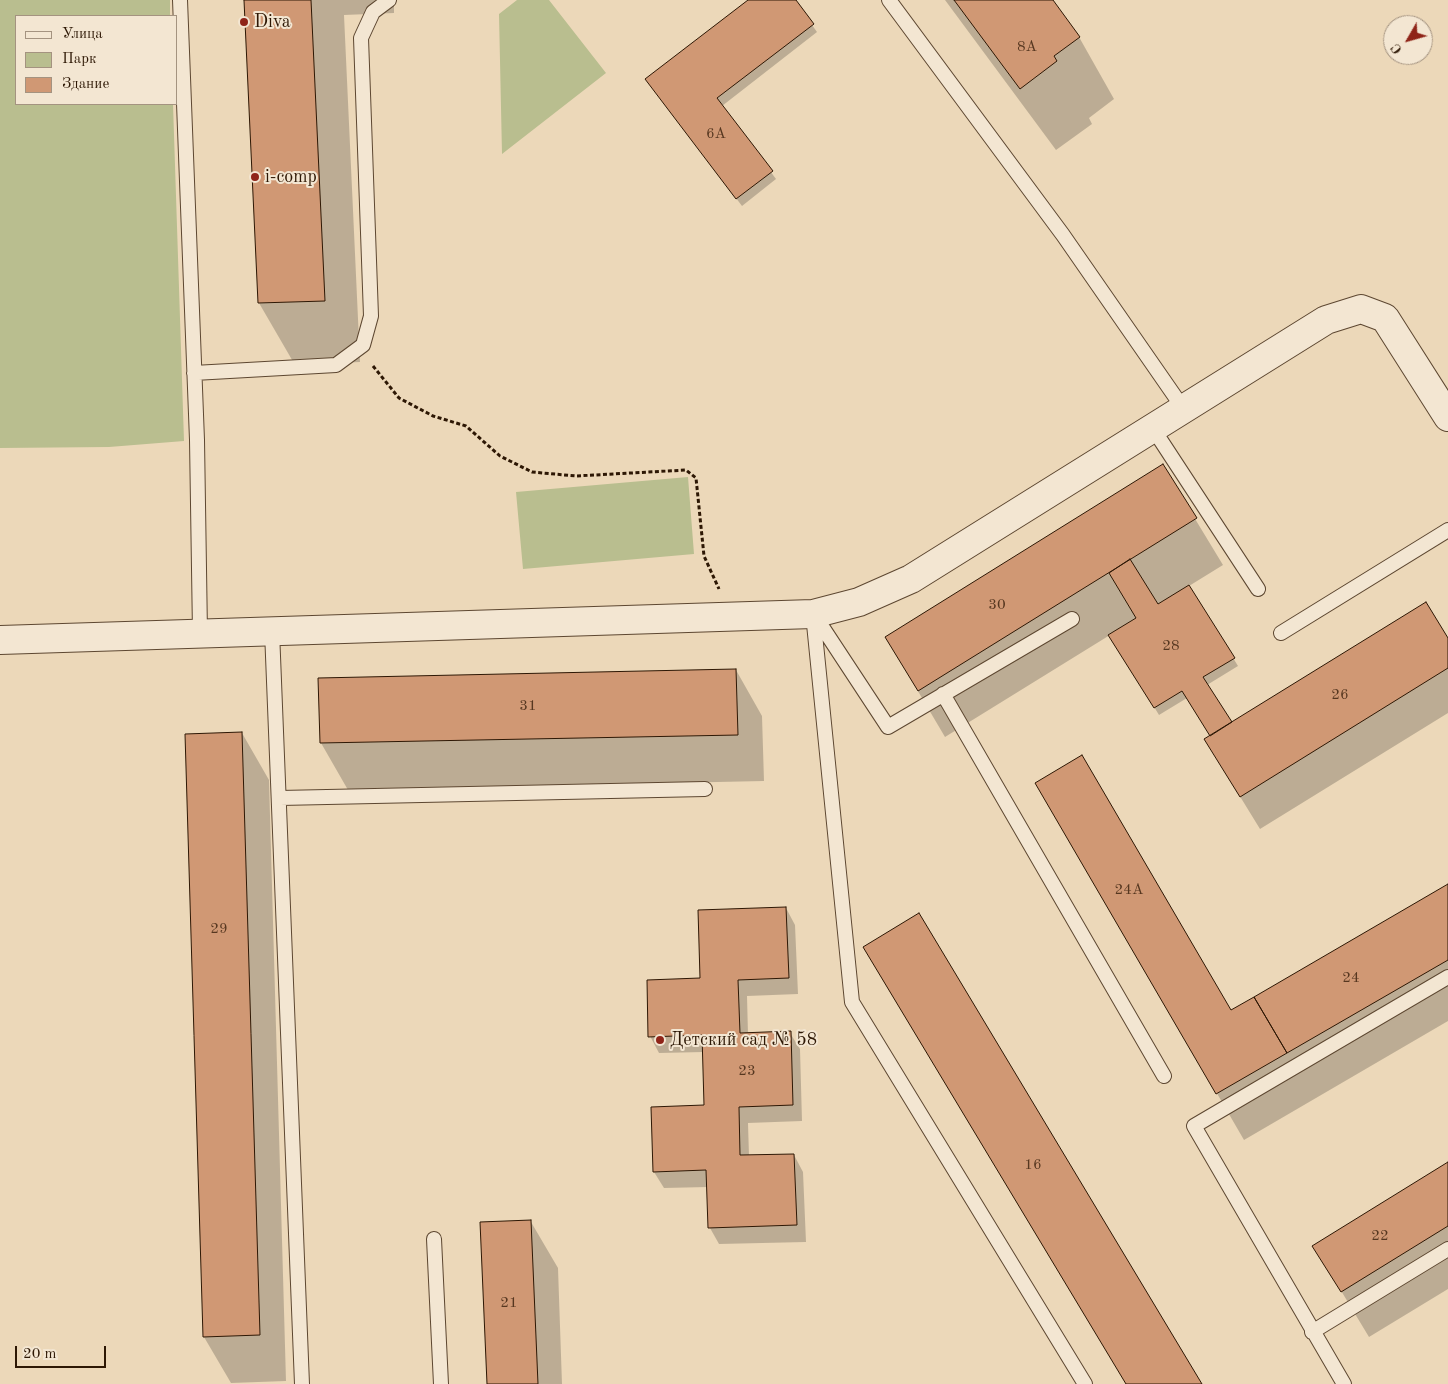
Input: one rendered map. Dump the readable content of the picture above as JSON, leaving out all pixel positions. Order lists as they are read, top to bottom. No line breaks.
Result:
{"places":["Diva","i-comp","Детский сад № 58"],"house_numbers":["8А","6А","30","28","26","31","24А","29","24","23","16","22","21"],"legend":["Улица","Парк","Здание"],"scale_bar":"20 m","north":"bottom left"}
